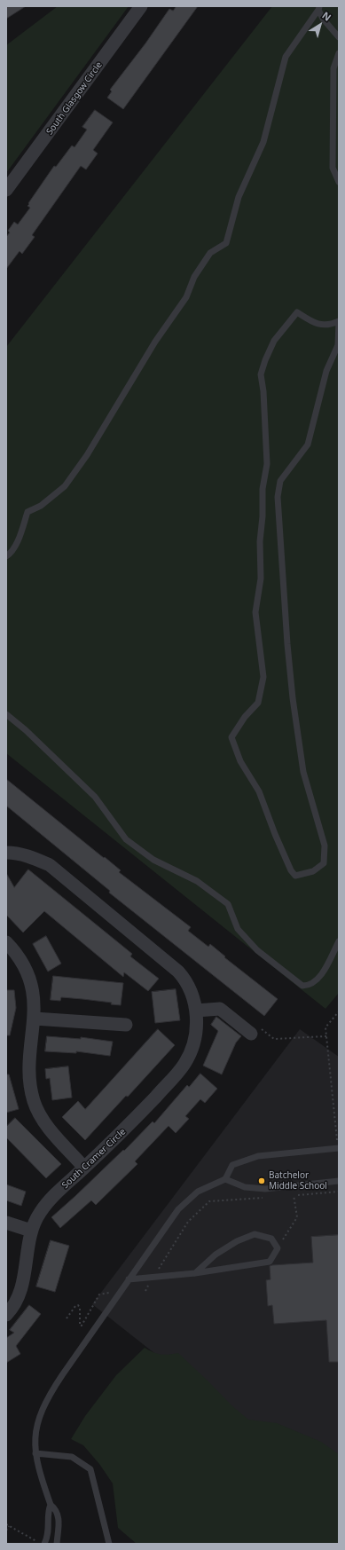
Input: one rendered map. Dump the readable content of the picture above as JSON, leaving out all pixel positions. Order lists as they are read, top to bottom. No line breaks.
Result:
{"streets":{"street":["South Glasgow Circle","South Cramer Circle"]},"places":["Batchelor Middle School"],"north":"top right"}
